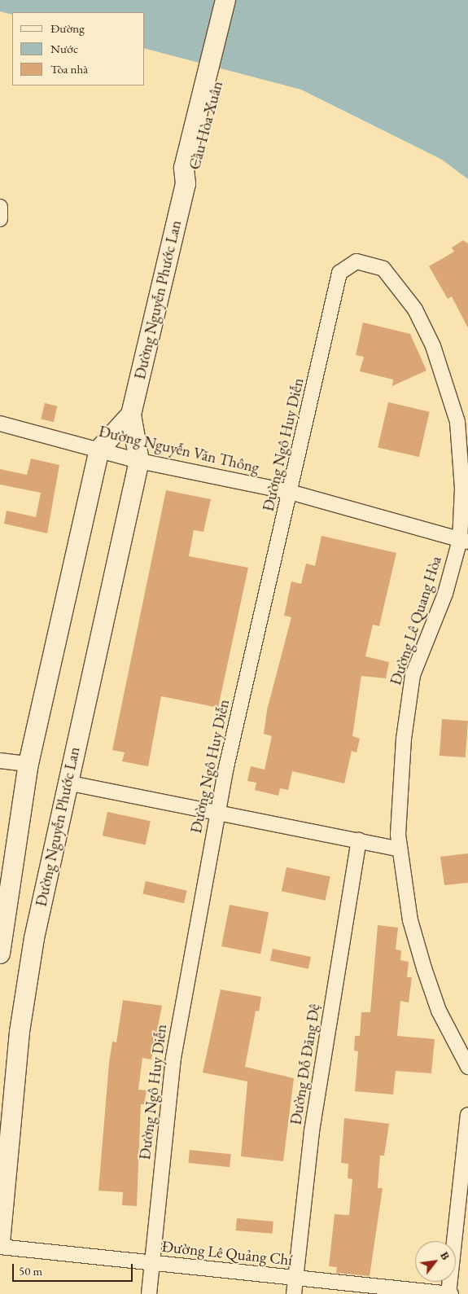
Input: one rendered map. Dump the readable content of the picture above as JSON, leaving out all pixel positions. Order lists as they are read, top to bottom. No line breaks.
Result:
{"streets":{"main road":["Cầu Hòa Xuân","Đường Nguyễn Phước Lan"],"street":["Đường Ngô Huy Diễn","Đường Nguyễn Văn Thông","Đường Lê Quang Hòa","Đường Đỗ Đăng Đệ","Đường Lê Quảng Chí"]},"crossings":[["Cầu Hòa Xuân","Đường Nguyễn Phước Lan"],["Đường Nguyễn Phước Lan","Đường Nguyễn Văn Thông"],["Đường Ngô Huy Diễn","Đường Nguyễn Văn Thông"],["Đường Ngô Huy Diễn","Đường Lê Quang Hòa"],["Đường Ngô Huy Diễn","Đường Lê Quảng Chí"],["Đường Nguyễn Văn Thông","Đường Lê Quang Hòa"],["Đường Đỗ Đăng Đệ","Đường Lê Quảng Chí"]],"legend":["Đường","Nước","Tòa nhà"],"scale_bar":"50 m","north":"top right"}
